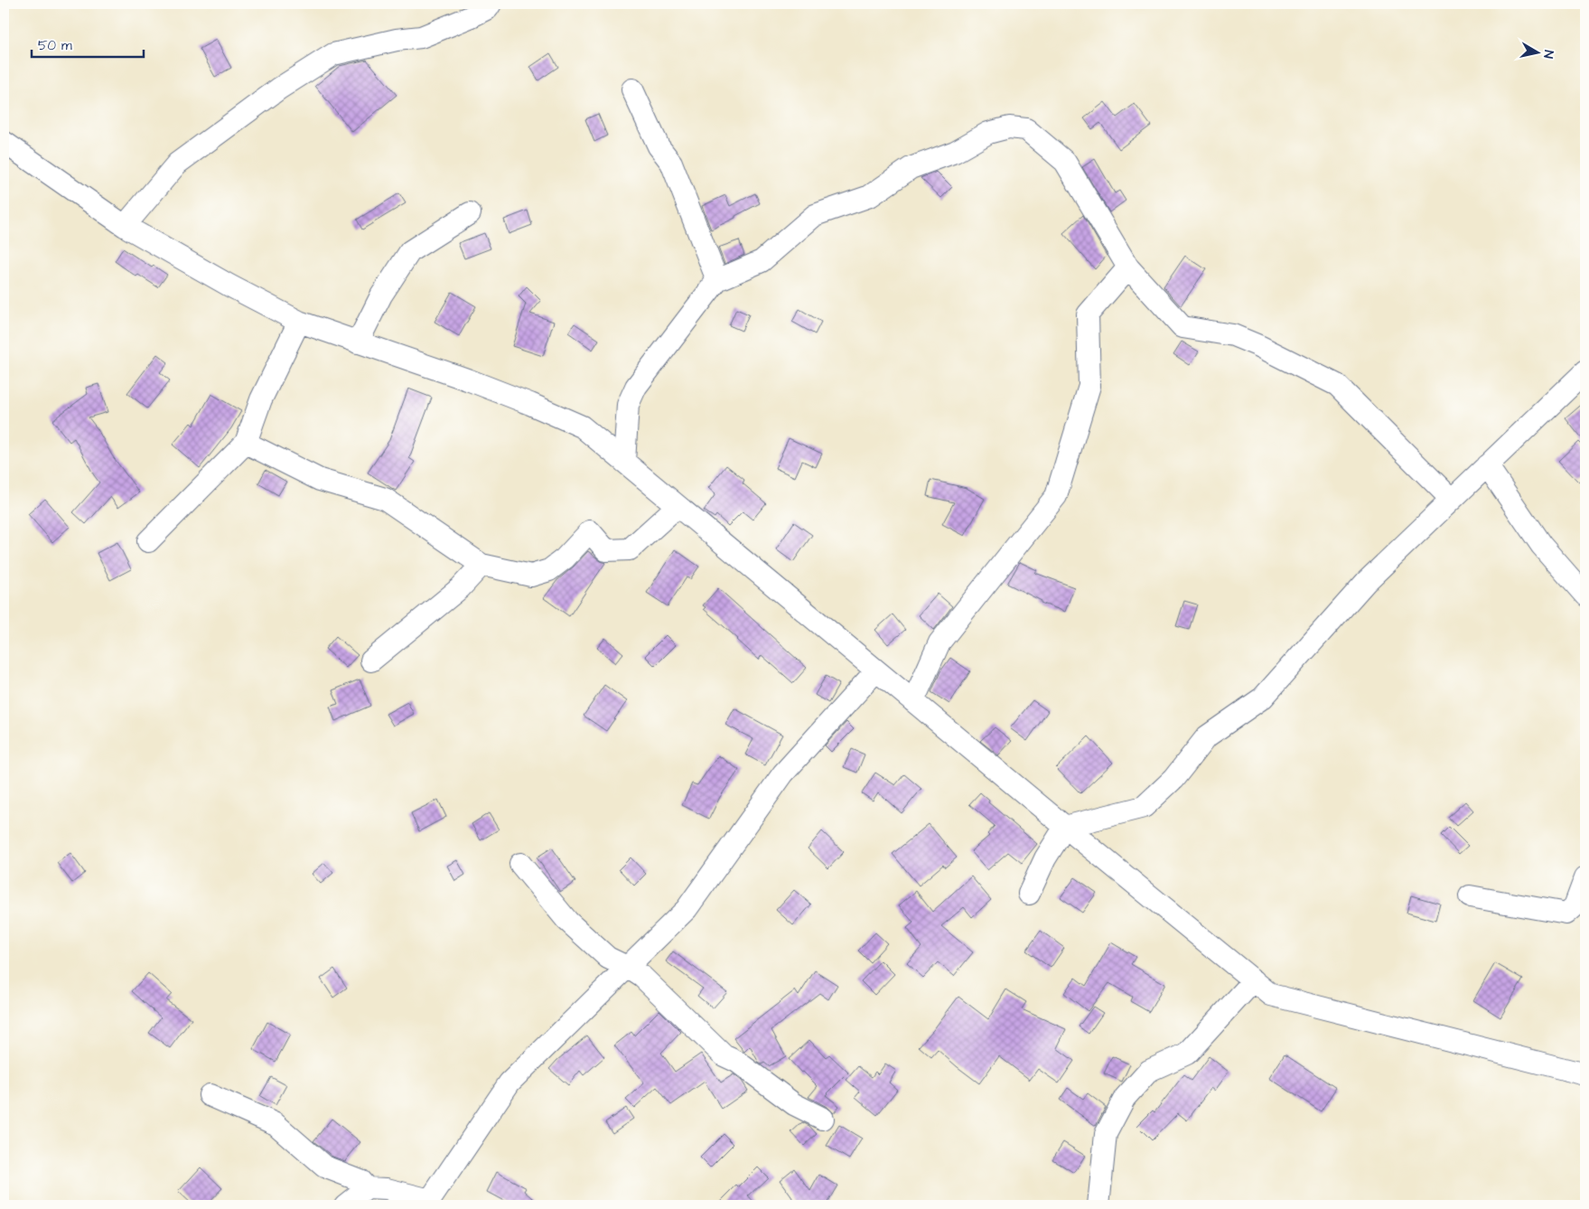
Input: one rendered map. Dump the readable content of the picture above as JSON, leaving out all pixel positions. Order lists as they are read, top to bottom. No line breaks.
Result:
{"scale_bar":"50 m","north":"right"}
